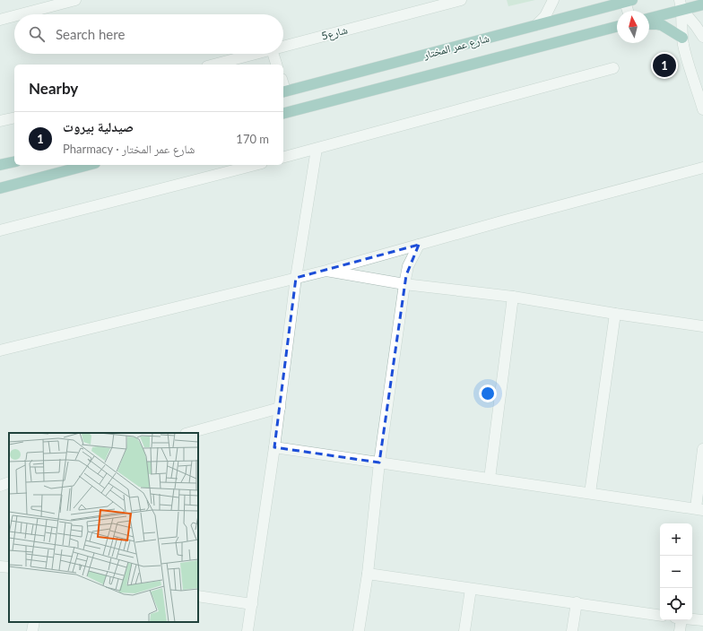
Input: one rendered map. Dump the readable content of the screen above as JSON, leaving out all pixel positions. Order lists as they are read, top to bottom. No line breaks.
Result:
{"streets":{"main road":["شارع عمر المختار"],"street":["شارع5"]},"north":"top","page":{"search":"Search here","pins":"1","heading":"Nearby","list":[{"mark":"1","name":"صيدلية بيروت","note":"Pharmacy · شارع عمر المختار","value":"170 m"}],"map_buttons":["+","−"]}}
